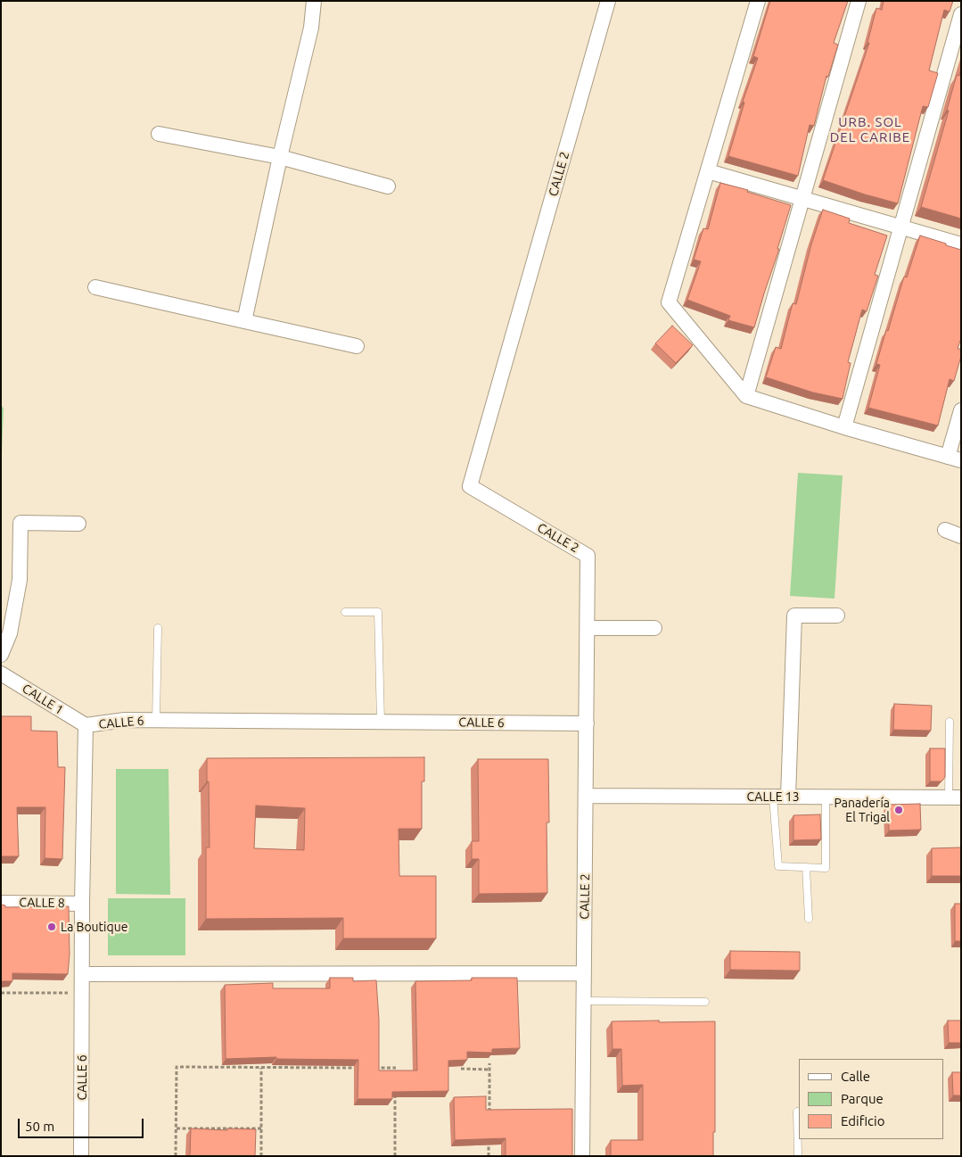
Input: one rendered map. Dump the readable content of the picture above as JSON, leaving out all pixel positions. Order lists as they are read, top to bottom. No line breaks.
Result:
{"streets":{"street":["CALLE 2","CALLE 1","CALLE 6","CALLE 13","CALLE 8"]},"crossings":[["CALLE 2","CALLE 6"],["CALLE 2","CALLE 13"],["CALLE 1","CALLE 6"],["CALLE 6","CALLE 8"]],"districts":["URB. SOL DEL CARIBE"],"places":["Panadería El Trigal","La Boutique"],"legend":["Calle","Parque","Edificio"],"scale_bar":"50 m"}
